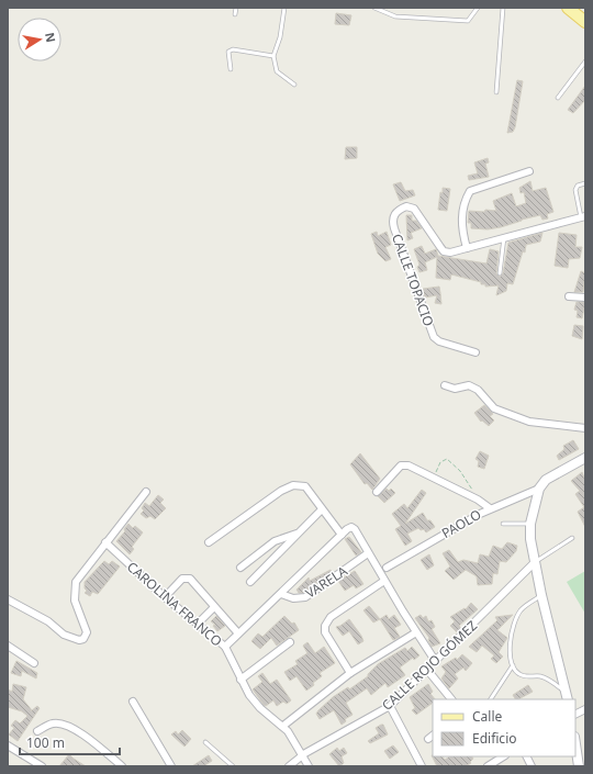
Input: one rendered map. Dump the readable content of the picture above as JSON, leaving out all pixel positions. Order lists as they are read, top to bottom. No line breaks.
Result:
{"streets":{"street":["CALLE TOPACIO","PAOLO","VARELA","CAROLINA FRANCO","CALLE ROJO GÓMEZ"]},"crossings":[["CAROLINA FRANCO","CALLE ROJO GÓMEZ"]],"legend":["Calle","Edificio"],"scale_bar":"100 m","north":"right"}
